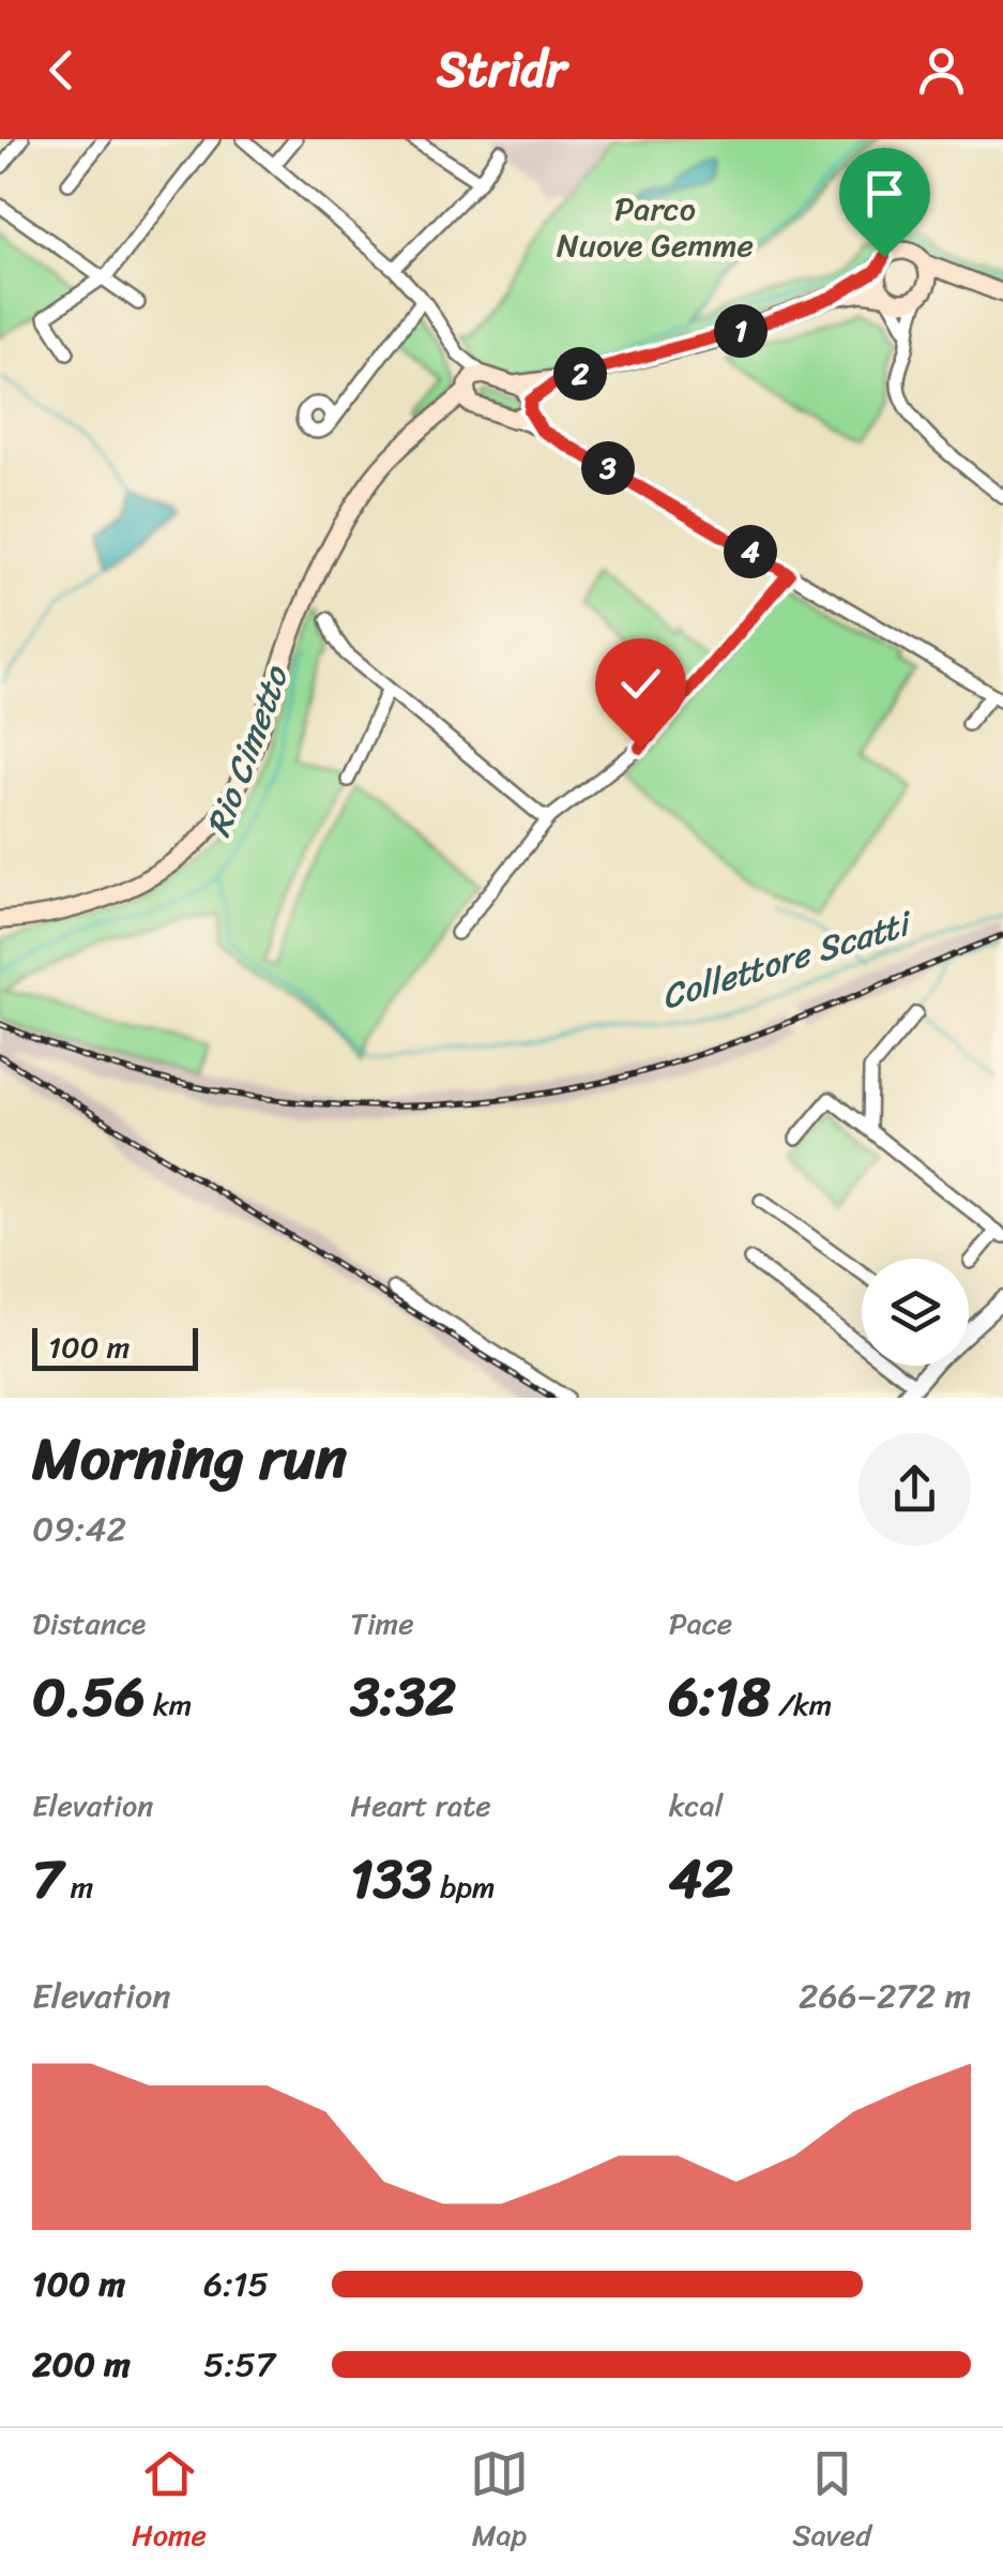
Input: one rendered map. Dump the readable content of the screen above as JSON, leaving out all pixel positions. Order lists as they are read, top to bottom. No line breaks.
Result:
{"water":["Rio Cimetto","Collettore Scatti"],"parks":["Parco Nuove Gemme"],"scale_bar":"100 m","page":{"header":"Stridr","pins":["1","2","3","4"],"scale":"100 m","heading":["Morning run","09:42"],"stats":[["Distance","0.56 km"],["Time","3:32"],["Pace","6:18 /km"],["Elevation","7 m"],["Heart rate","133 bpm"],["kcal","42"]],"chart":["Elevation","266–272 m"],"list":[{"name":"100 m","note":"6:15"},{"name":"200 m","note":"5:57"}],"tabs":["Home","Map","Saved"]}}
